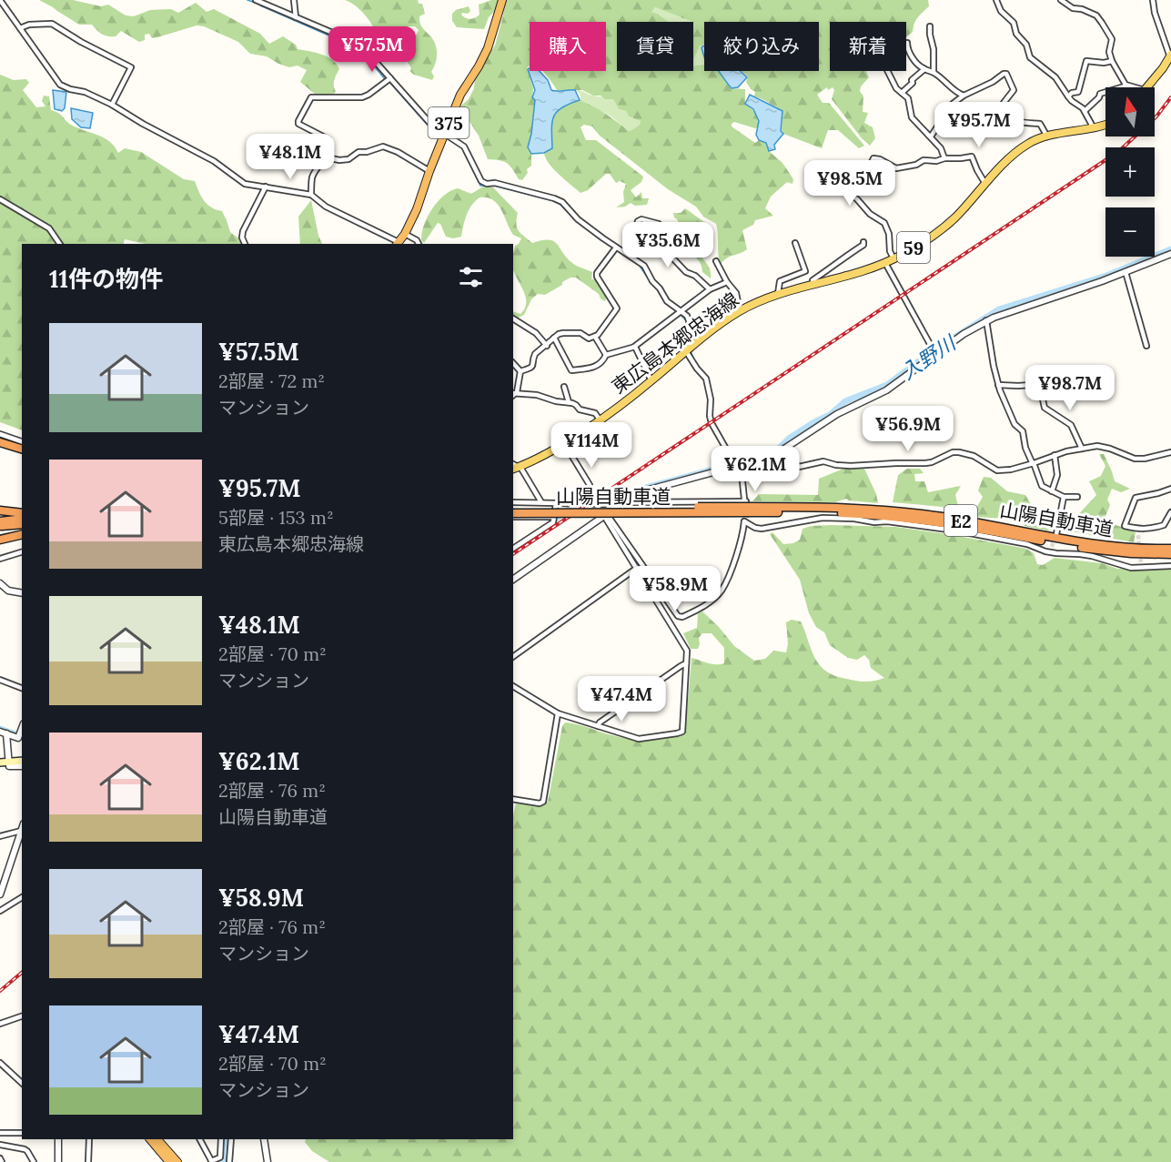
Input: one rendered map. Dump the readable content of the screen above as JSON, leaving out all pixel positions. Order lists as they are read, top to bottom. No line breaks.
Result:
{"streets":{"highway":["375","山陽自動車道","E2"],"main road":["59","東広島本郷忠海線"]},"water":["入野川"],"north":"top","page":{"chip":["購入","賃貸","絞り込み","新着"],"price":["¥57.5M","¥95.7M","¥48.1M","¥98.5M","¥35.6M","¥98.7M","¥56.9M","¥114M","¥62.1M","¥58.9M","¥47.4M"],"map_buttons":["+","−"],"heading":"11件の物件","list":[{"name":"¥57.5M","note":"2部屋 · 72 m² · マンション"},{"name":"¥95.7M","note":"5部屋 · 153 m² · 東広島本郷忠海線"},{"name":"¥48.1M","note":"2部屋 · 70 m² · マンション"},{"name":"¥62.1M","note":"2部屋 · 76 m² · 山陽自動車道"},{"name":"¥58.9M","note":"2部屋 · 76 m² · マンション"},{"name":"¥47.4M","note":"2部屋 · 70 m² · マンション"}]}}
